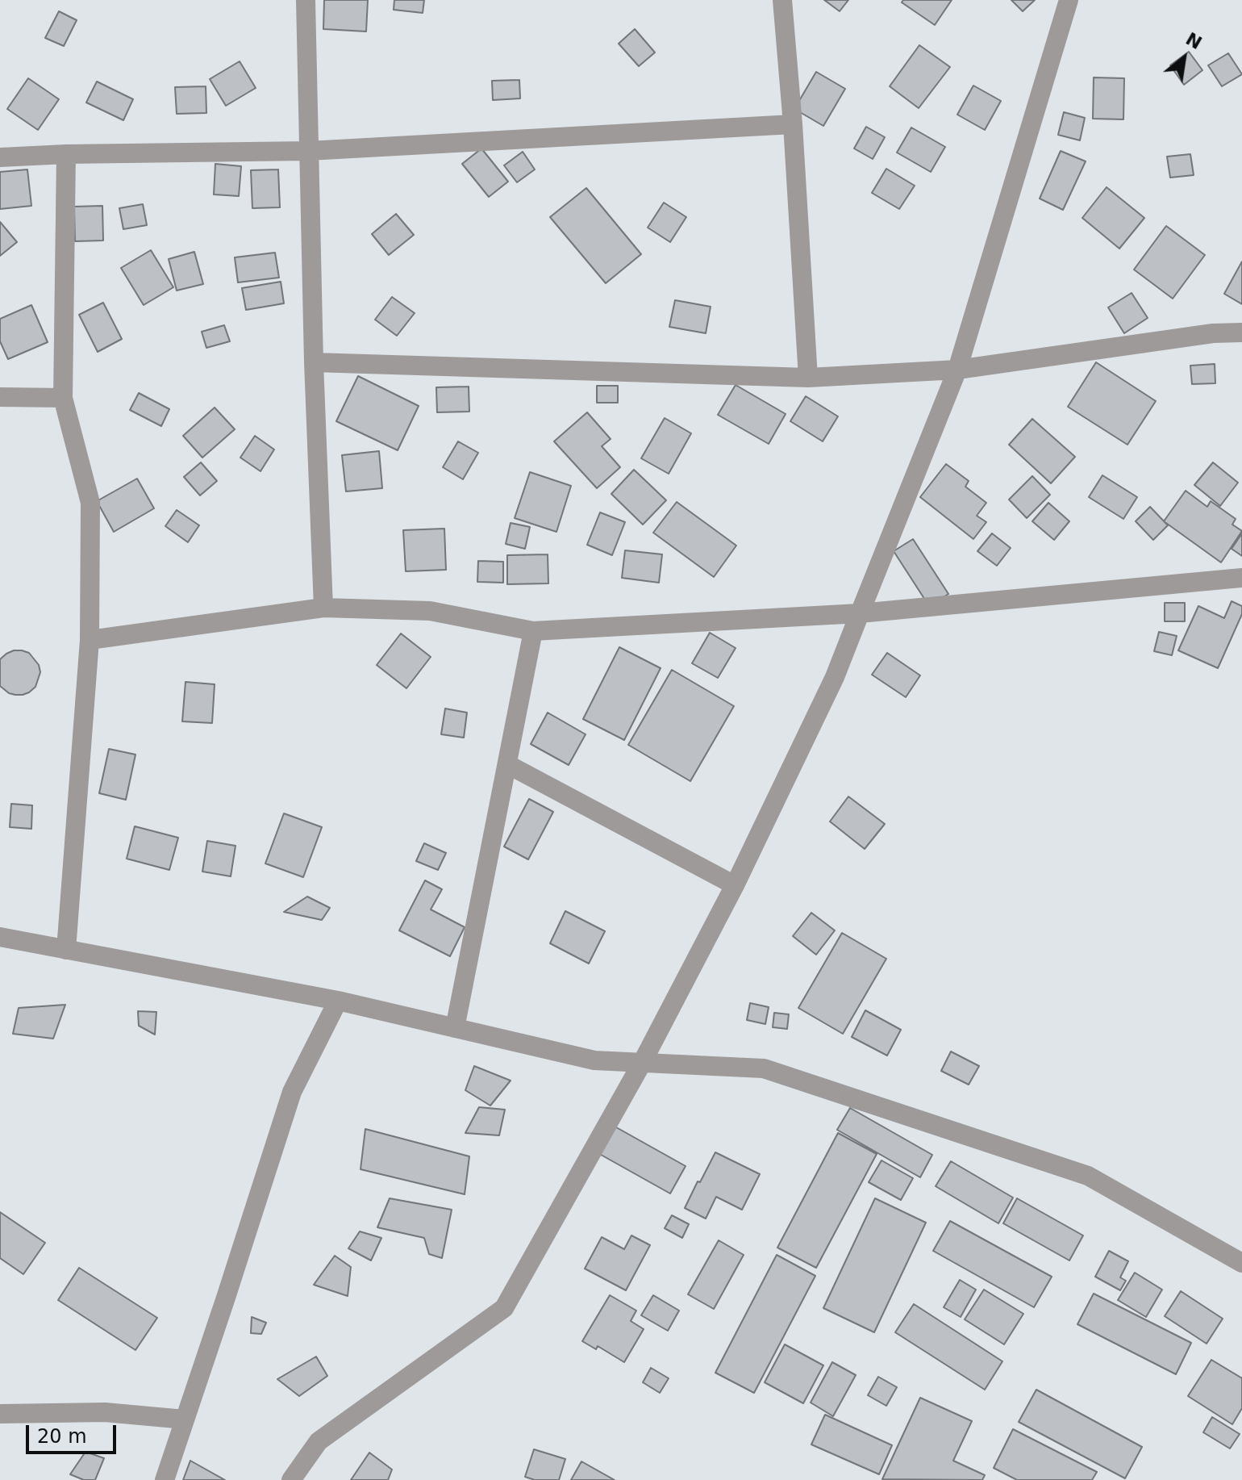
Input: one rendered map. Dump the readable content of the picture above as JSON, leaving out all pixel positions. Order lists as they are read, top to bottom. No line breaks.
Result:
{"scale_bar":"20 m","north":"top right"}
